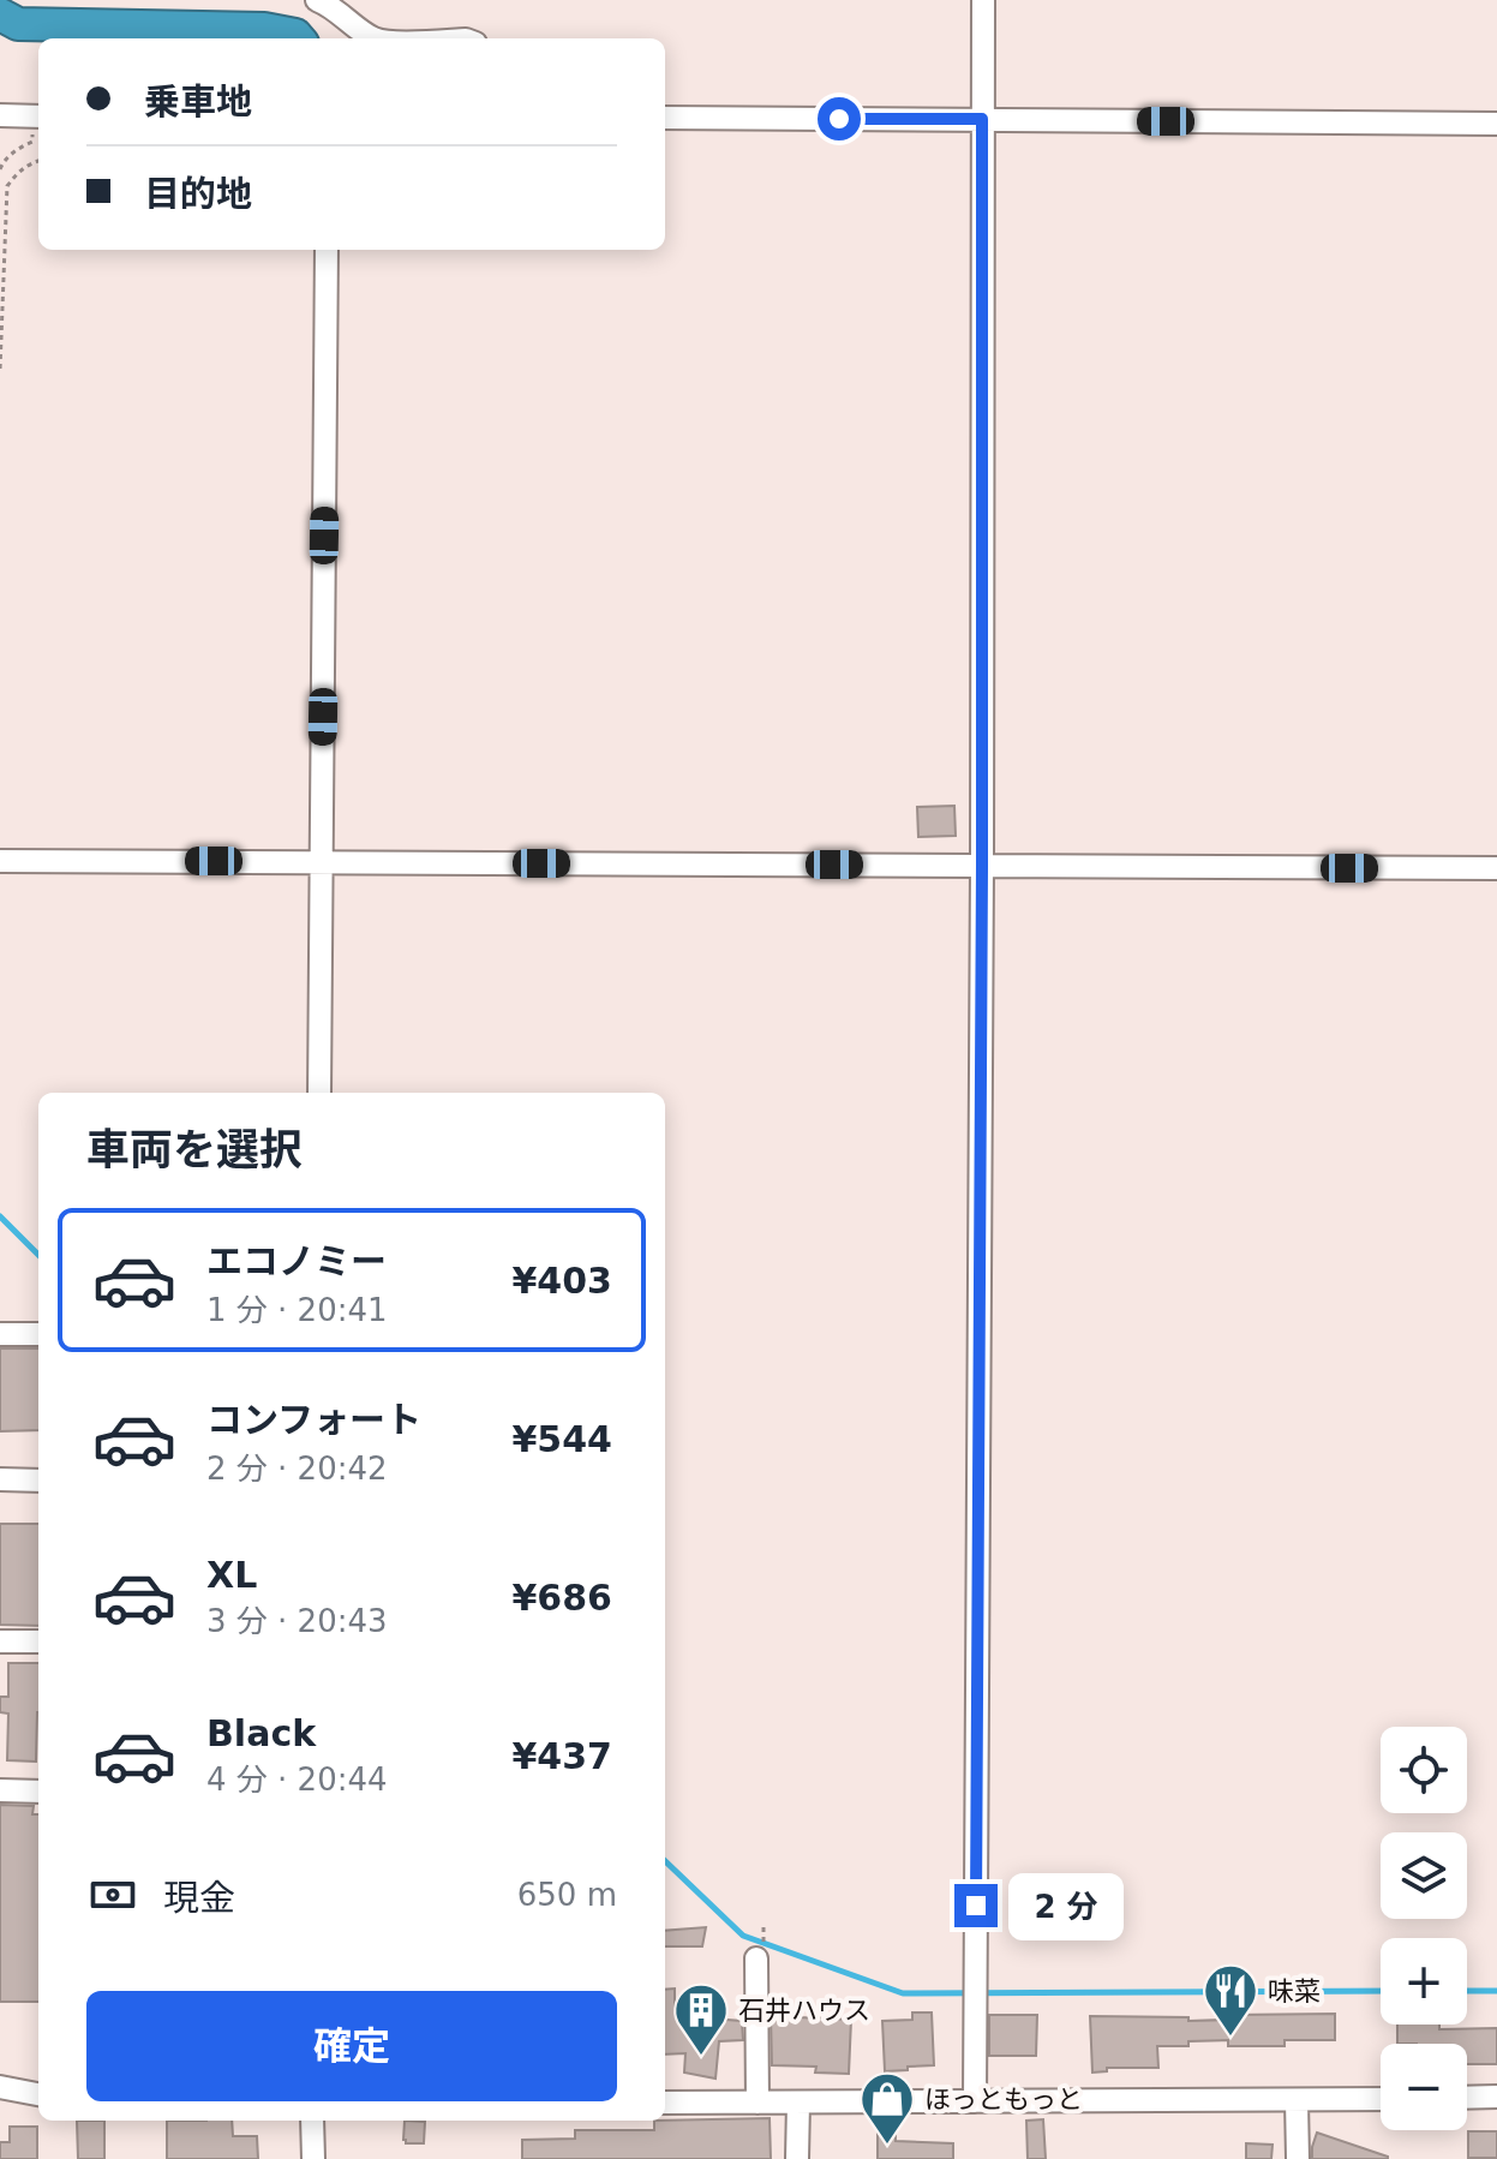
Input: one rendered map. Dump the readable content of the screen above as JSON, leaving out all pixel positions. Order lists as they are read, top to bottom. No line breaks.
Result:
{"places":{"restaurant":["味菜"],"building":["石井ハウス"],"shop":["ほっともっと"]},"page":{"banner":["乗車地","目的地"],"heading":"車両を選択","list":[{"name":"エコノミー","note":"1 分 · 20:41","value":"¥403"},{"name":"コンフォート","note":"2 分 · 20:42","value":"¥544"},{"name":"XL","note":"3 分 · 20:43","value":"¥686"},{"name":"Black","note":"4 分 · 20:44","value":"¥437"}],"map_buttons":["+","−"],"pay":["現金","650 m"],"bubble":"2 分","buttons":"確定"}}
